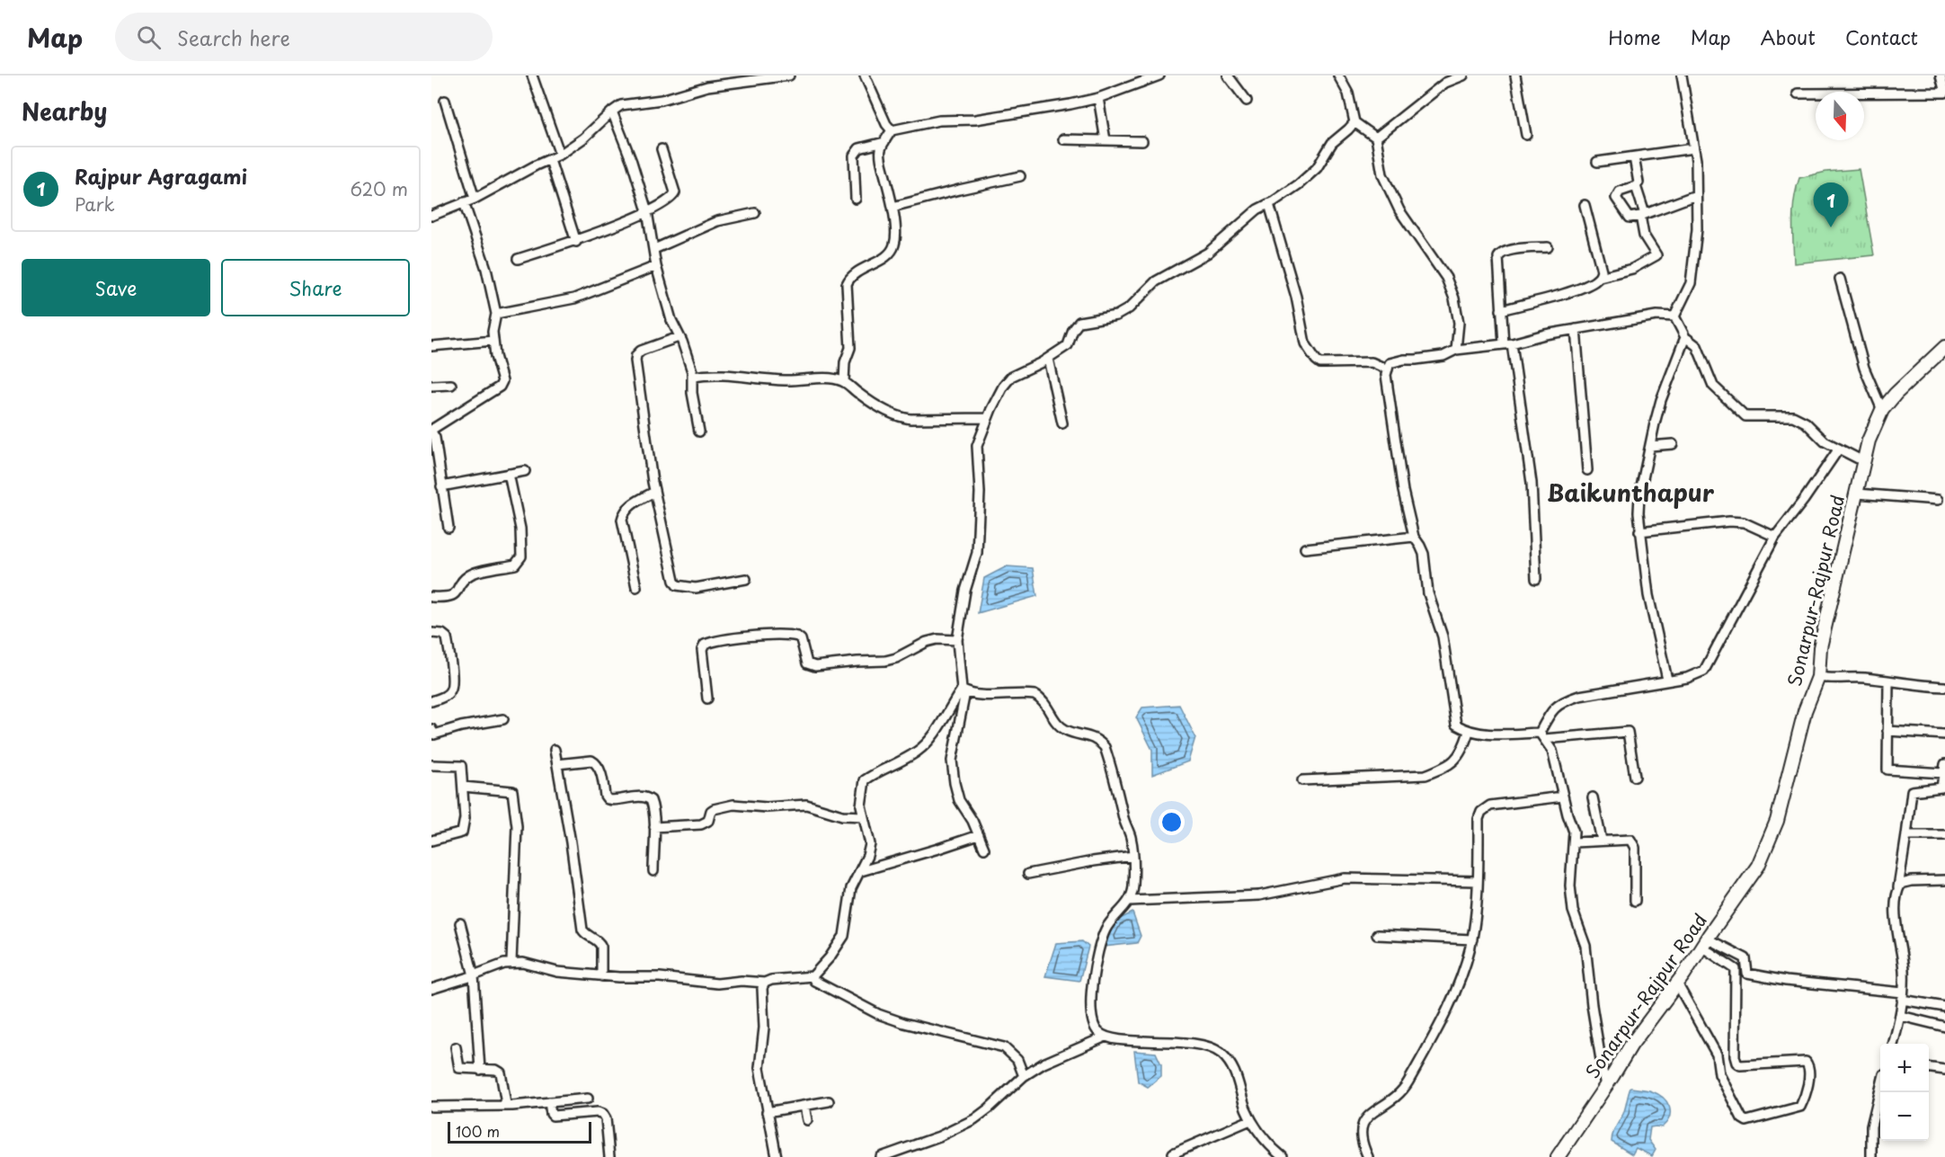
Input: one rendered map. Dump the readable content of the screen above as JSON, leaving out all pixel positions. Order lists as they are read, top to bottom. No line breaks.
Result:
{"streets":{"main road":["Sonarpur-Rajpur Road"]},"districts":["Baikunthapur"],"scale_bar":"100 m","north":"bottom","page":{"header":"Map","search":"Search here","nav":["Home","Map","About","Contact"],"heading":"Nearby","list":[{"mark":"1","name":"Rajpur Agragami","note":"Park","value":"620 m"}],"pins":"1","buttons":["Save","Share"],"map_buttons":["+","−"],"scale":"100 m"}}
